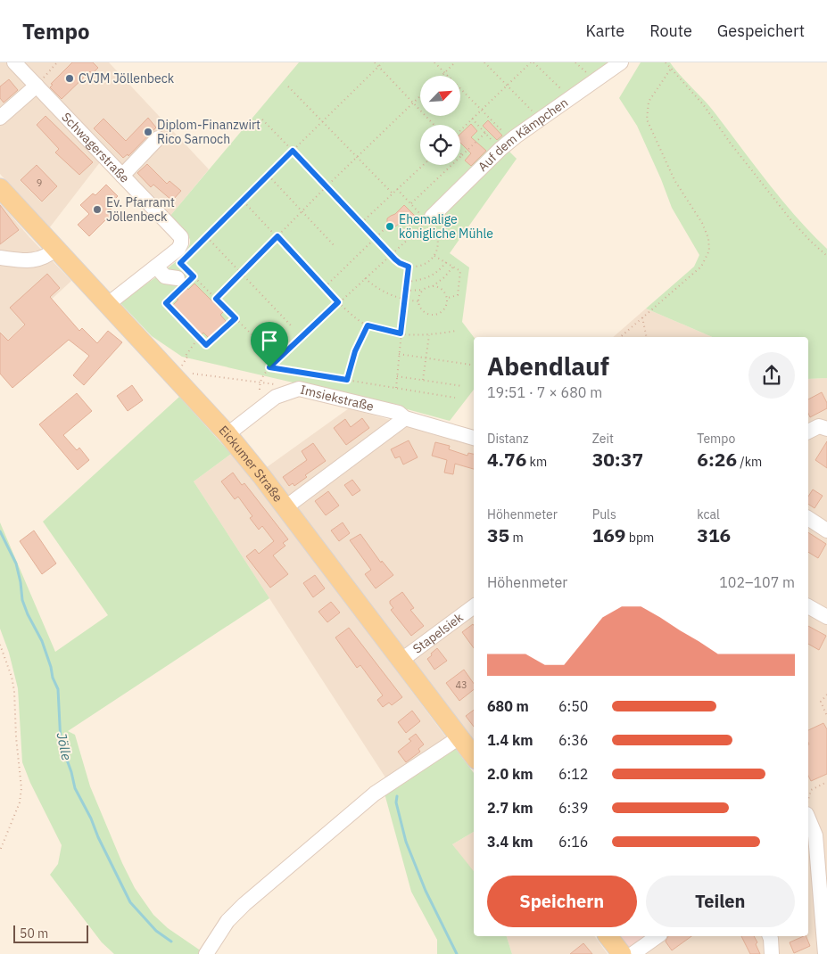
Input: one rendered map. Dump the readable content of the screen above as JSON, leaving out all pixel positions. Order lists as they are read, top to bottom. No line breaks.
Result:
{"streets":{"main road":["Eickumer Straße"],"street":["Auf dem Kämpchen","Schwagerstraße","Imsiekstraße","Stapelsiek"]},"crossings":[["Schwagerstraße","Eickumer Straße"],["Imsiekstraße","Eickumer Straße"],["Eickumer Straße","Stapelsiek"]],"water":["Jölle"],"places":["CVJM Jöllenbeck","Diplom-Finanzwirt Rico Sarnoch","Ev. Pfarramt Jöllenbeck","Ehemalige königliche Mühle"],"house_numbers":["9","43"],"scale_bar":"50 m","north":"top right","page":{"header":"Tempo","nav":["Karte","Route","Gespeichert"],"heading":["Abendlauf","19:51 · 7 × 680 m"],"stats":[["Distanz","4.76 km"],["Zeit","30:37"],["Tempo","6:26 /km"],["Höhenmeter","35 m"],["Puls","169 bpm"],["kcal","316"]],"chart":["Höhenmeter","102–107 m"],"list":[{"name":"680 m","note":"6:50"},{"name":"1.4 km","note":"6:36"},{"name":"2.0 km","note":"6:12"},{"name":"2.7 km","note":"6:39"},{"name":"3.4 km","note":"6:16"}],"buttons":["Speichern","Teilen"],"scale":"50 m"}}
